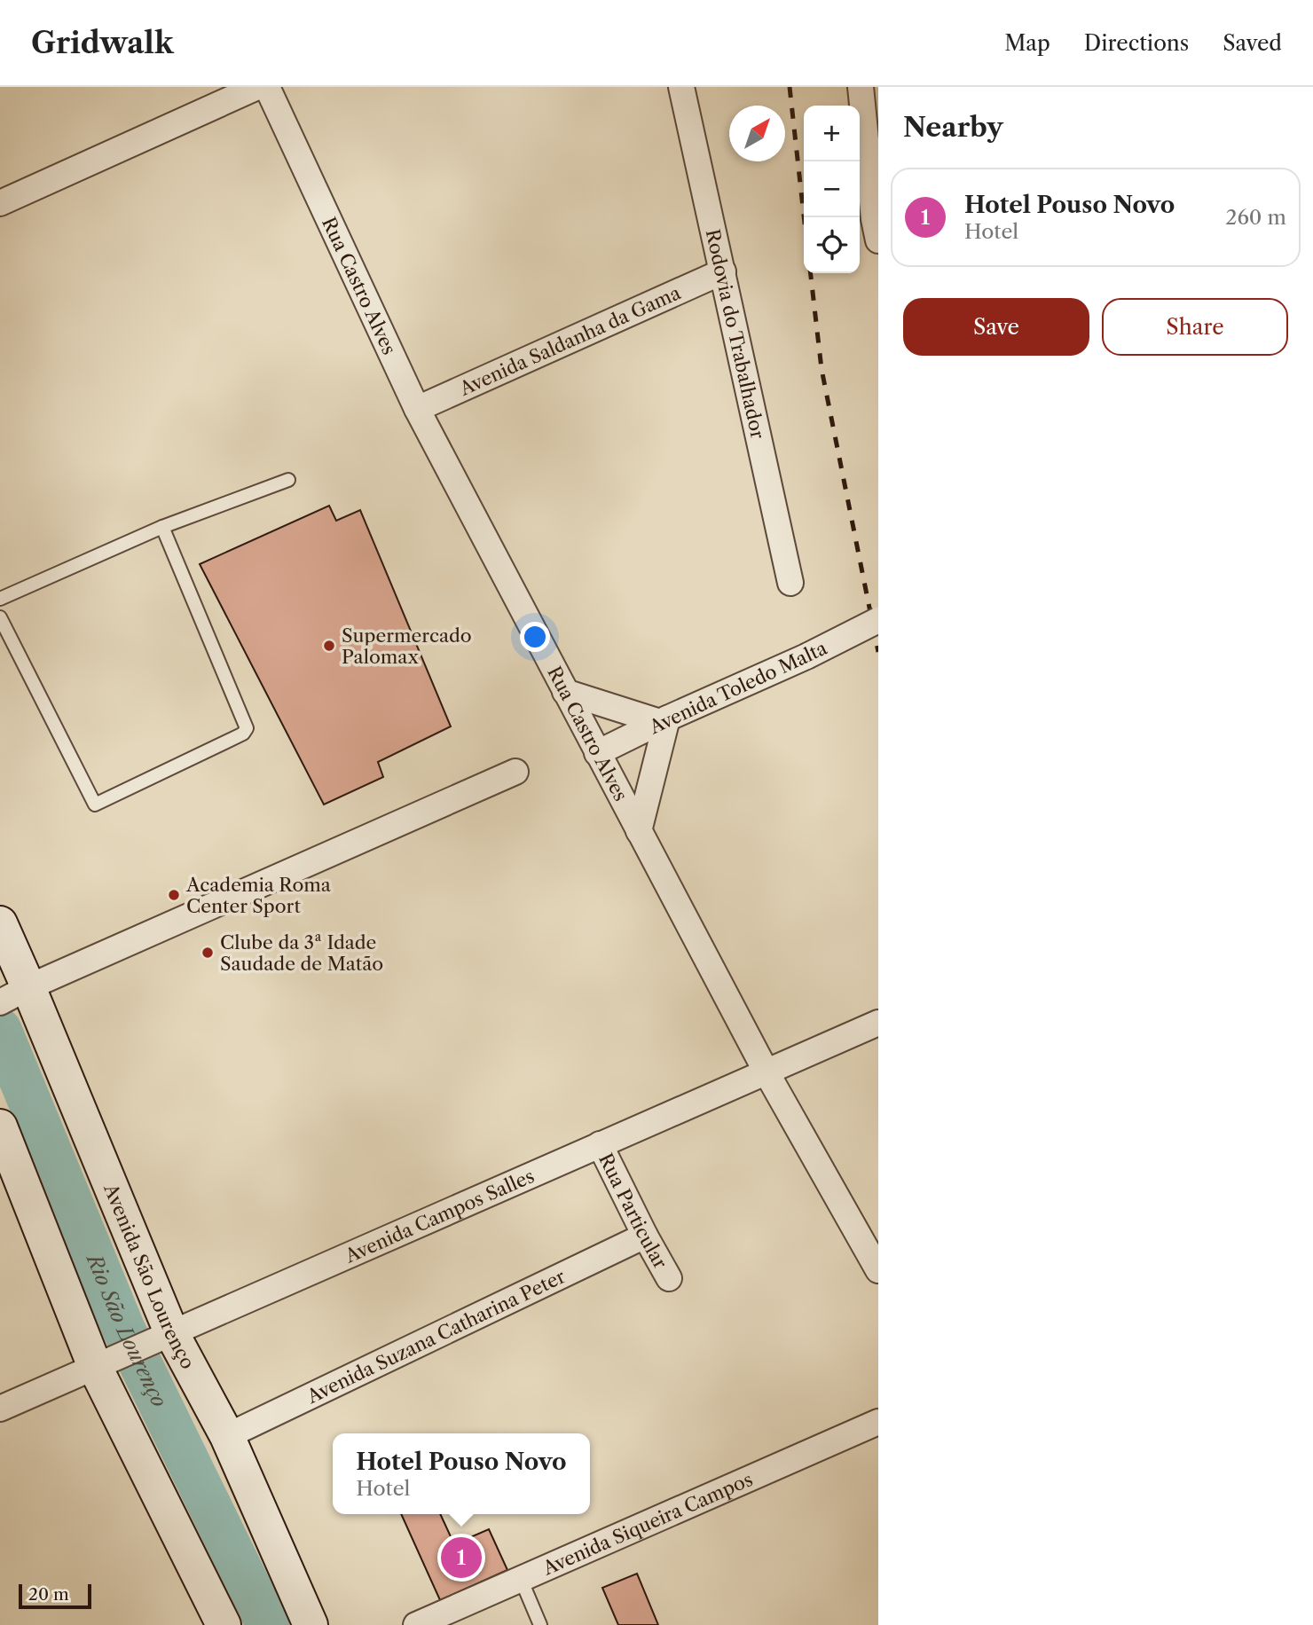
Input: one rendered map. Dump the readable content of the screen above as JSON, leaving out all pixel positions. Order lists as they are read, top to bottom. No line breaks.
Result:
{"streets":{"main road":["Avenida São Lourenço"],"street":["Rua Castro Alves","Rodovia do Trabalhador","Avenida Saldanha da Gama","Avenida Toledo Malta","Rua Particular","Avenida Campos Salles","Avenida Suzana Catharina Peter","Avenida Siqueira Campos"]},"crossings":[["Rua Castro Alves","Avenida Saldanha da Gama"],["Rua Castro Alves","Avenida Toledo Malta"],["Rua Castro Alves","Avenida Campos Salles"],["Rodovia do Trabalhador","Avenida Saldanha da Gama"],["Rua Particular","Avenida Campos Salles"],["Rua Particular","Avenida Suzana Catharina Peter"],["Avenida Campos Salles","Avenida São Lourenço"],["Avenida São Lourenço","Avenida Suzana Catharina Peter"]],"water":["Rio São Lourenço"],"places":["Supermercado Palomax","Academia Roma Center Sport","Clube da 3ª Idade Saudade de Matão"],"scale_bar":"20 m","north":"top right","page":{"header":"Gridwalk","nav":["Map","Directions","Saved"],"heading":"Nearby","map_buttons":["+","−"],"list":[{"mark":"1","name":"Hotel Pouso Novo","note":"Hotel","value":"260 m"}],"buttons":["Save","Share"],"popup":["Hotel Pouso Novo","Hotel"],"pins":"1","scale":"20 m"}}
